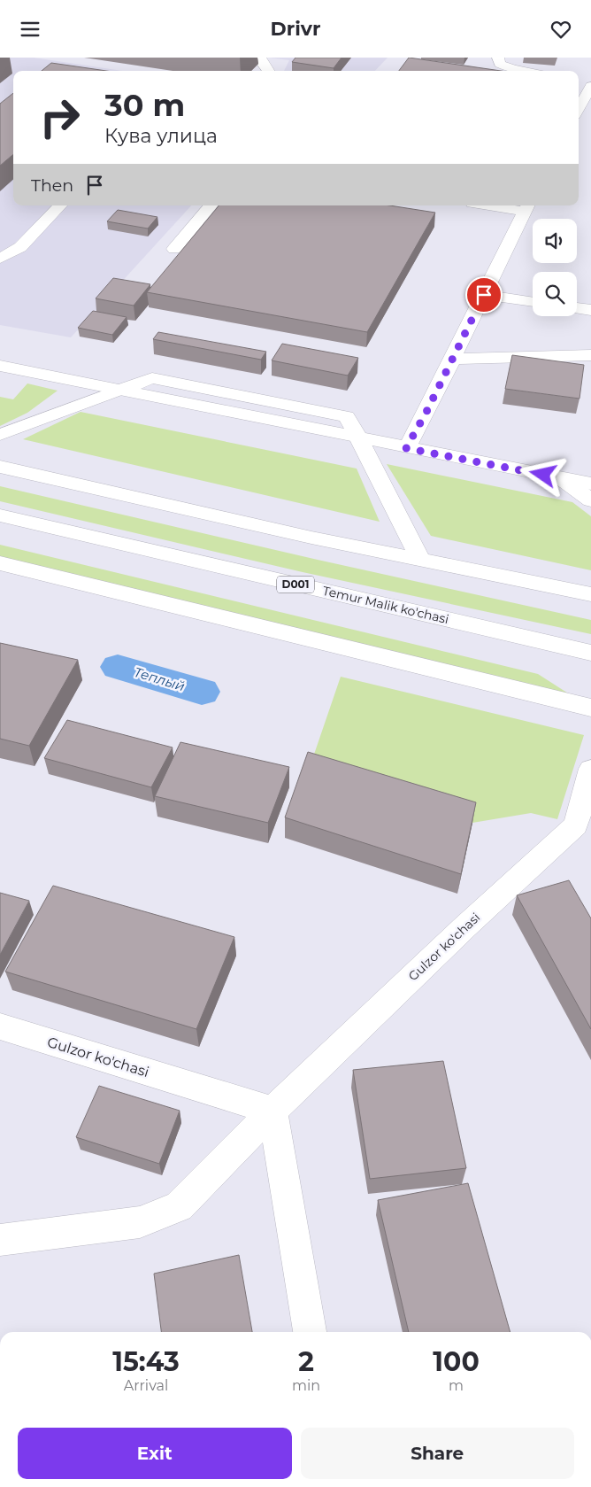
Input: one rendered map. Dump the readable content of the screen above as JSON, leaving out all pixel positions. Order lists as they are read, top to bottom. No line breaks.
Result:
{"streets":{"main road":["D001","Temur Malik ko'chasi","Gulzor ko'chasi"]},"water":["Теплый"],"page":{"header":"Drivr","turn":["30 m","Кува улица"],"then":"Then","eta":["15:43","Arrival","2","min","100","m"],"buttons":["Exit","Share"]}}
